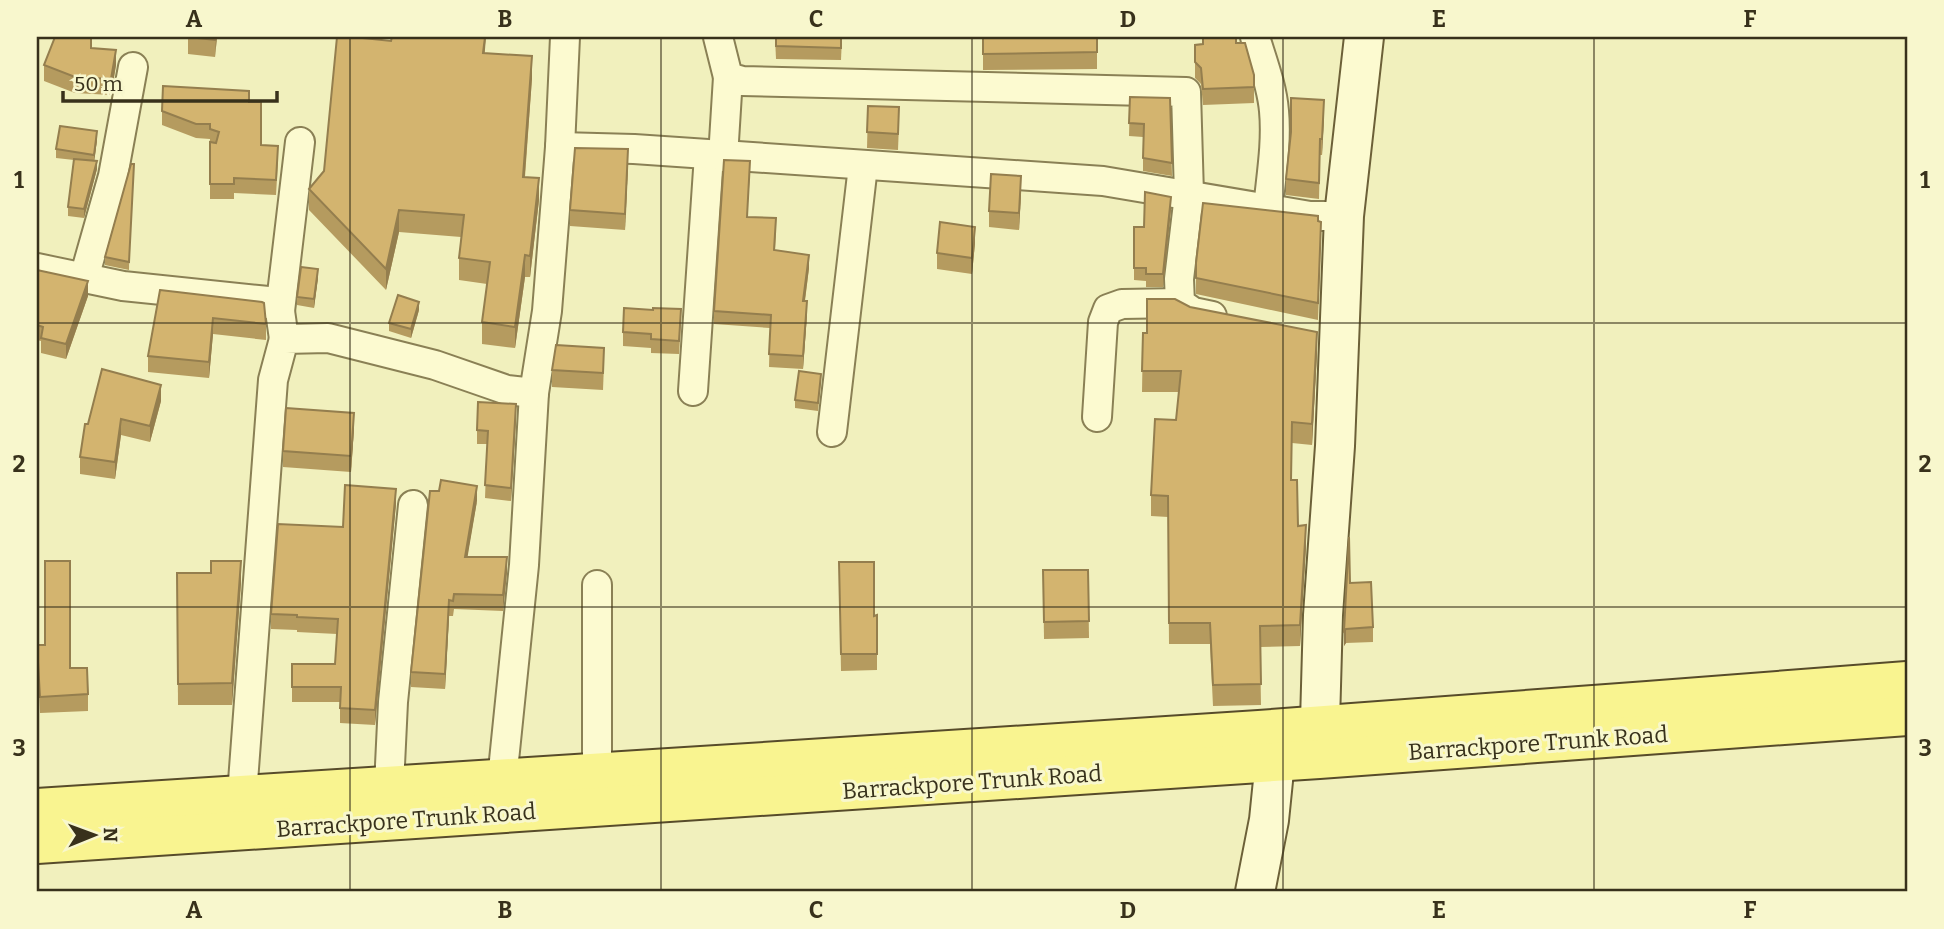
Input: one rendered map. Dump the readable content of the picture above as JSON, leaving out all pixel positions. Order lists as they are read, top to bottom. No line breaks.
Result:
{"streets":{"main road":["Barrackpore Trunk Road"]},"scale_bar":"50 m","north":"right","grid":{"columns":["A","B","C","D","E","F"],"rows":["1","2","3"]}}
